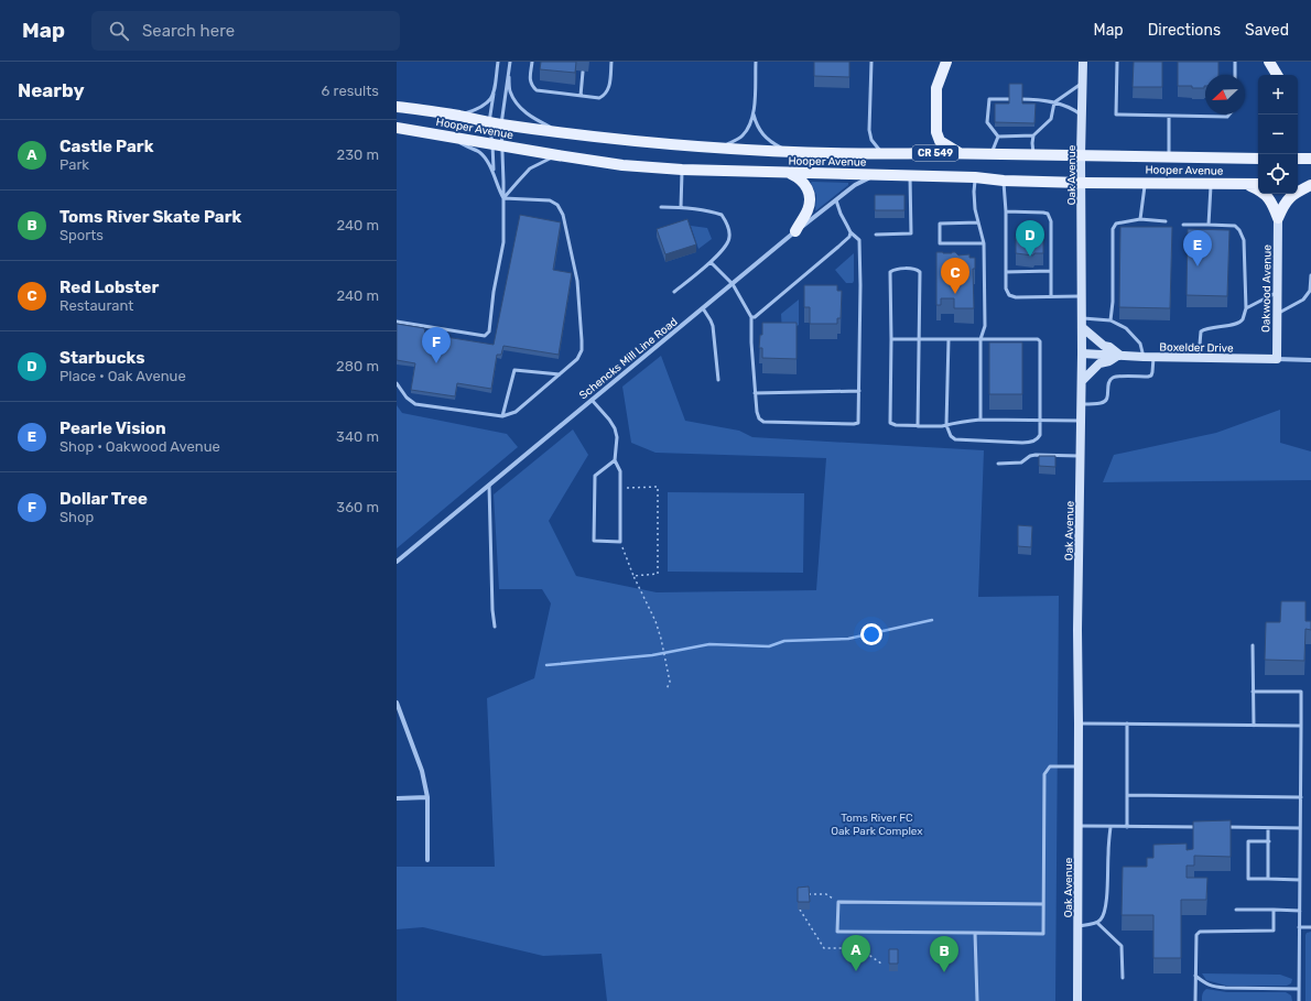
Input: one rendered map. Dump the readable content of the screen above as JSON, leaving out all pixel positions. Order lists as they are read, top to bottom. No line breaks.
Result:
{"streets":{"main road":["Hooper Avenue","CR 549"],"street":["Oak Avenue","Oakwood Avenue","Boxelder Drive","Schencks Mill Line Road"]},"crossings":[["Hooper Avenue","Oak Avenue"],["Hooper Avenue","Schencks Mill Line Road"],["Oak Avenue","Boxelder Drive"],["Oakwood Avenue","Boxelder Drive"]],"parks":["Toms River FC Oak Park Complex"],"north":"bottom left","page":{"header":"Map","search":"Search here","nav":["Map","Directions","Saved"],"heading":["Nearby","6 results"],"map_buttons":["+","−"],"list":[{"mark":"A","name":"Castle Park","note":"Park","value":"230 m"},{"mark":"B","name":"Toms River Skate Park","note":"Sports","value":"240 m"},{"mark":"C","name":"Red Lobster","note":"Restaurant","value":"240 m"},{"mark":"D","name":"Starbucks","note":"Place · Oak Avenue","value":"280 m"},{"mark":"E","name":"Pearle Vision","note":"Shop · Oakwood Avenue","value":"340 m"},{"mark":"F","name":"Dollar Tree","note":"Shop","value":"360 m"}],"pins":["D","E","C","F","A","B"]}}
